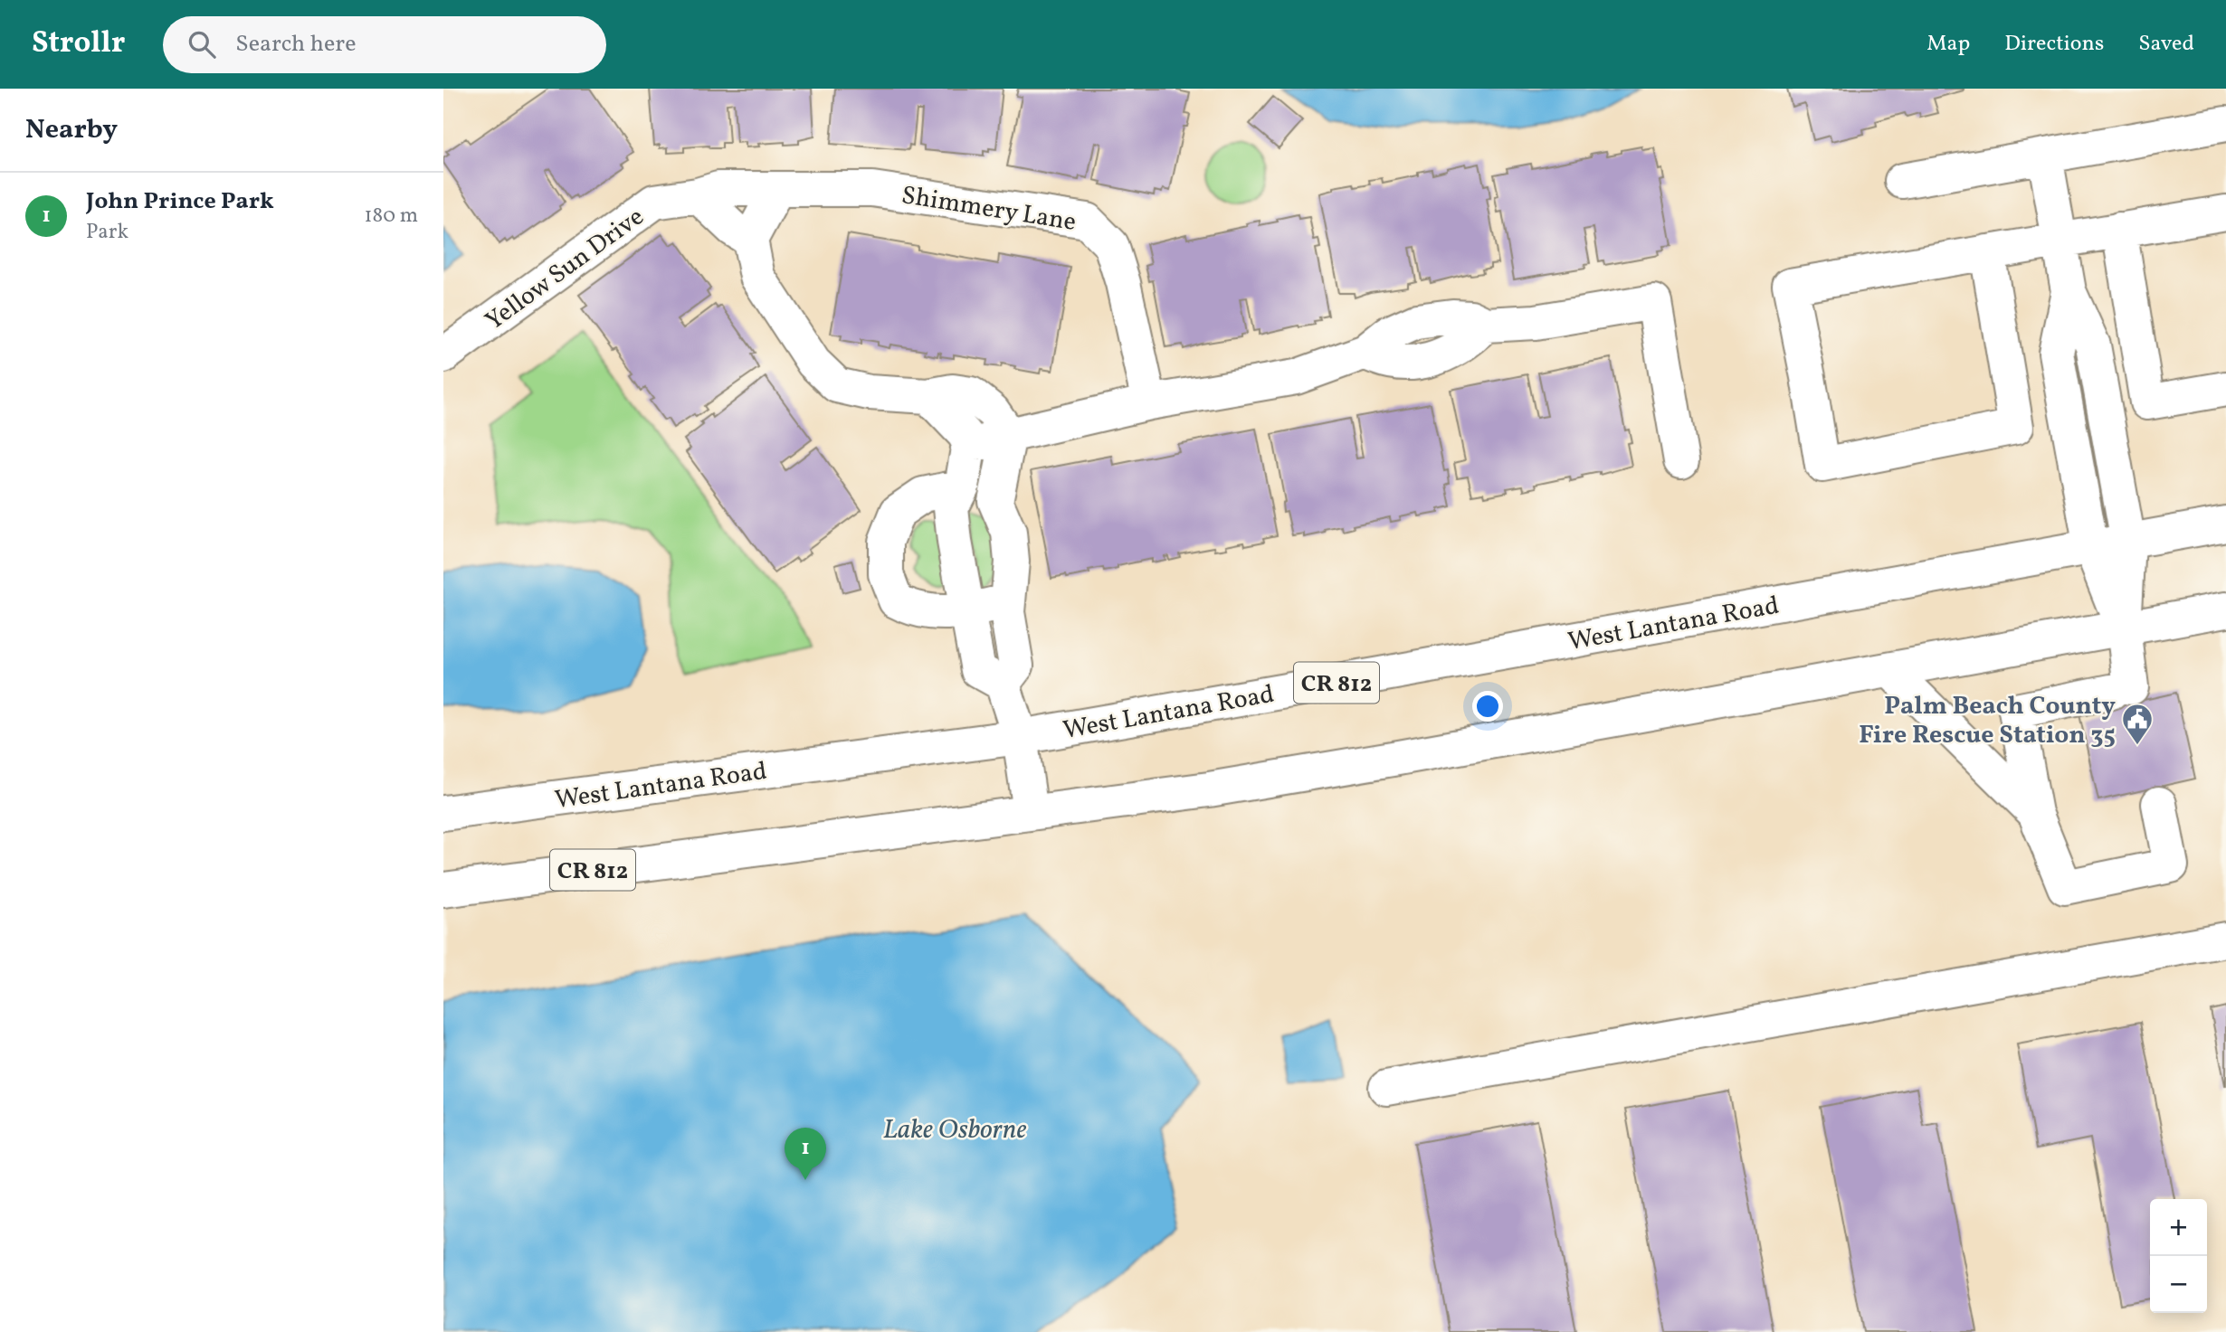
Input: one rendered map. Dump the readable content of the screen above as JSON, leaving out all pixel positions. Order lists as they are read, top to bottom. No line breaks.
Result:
{"streets":{"main road":["Shimmery Lane","Yellow Sun Drive","West Lantana Road","CR 812"]},"crossings":[["Shimmery Lane","Yellow Sun Drive"]],"water":["Lake Osborne"],"places":{"public building":["Palm Beach County Fire Rescue Station 35"]},"page":{"header":"Strollr","search":"Search here","nav":["Map","Directions","Saved"],"heading":"Nearby","list":[{"mark":"1","name":"John Prince Park","note":"Park","value":"180 m"}],"pins":"1","map_buttons":["+","−"]}}
